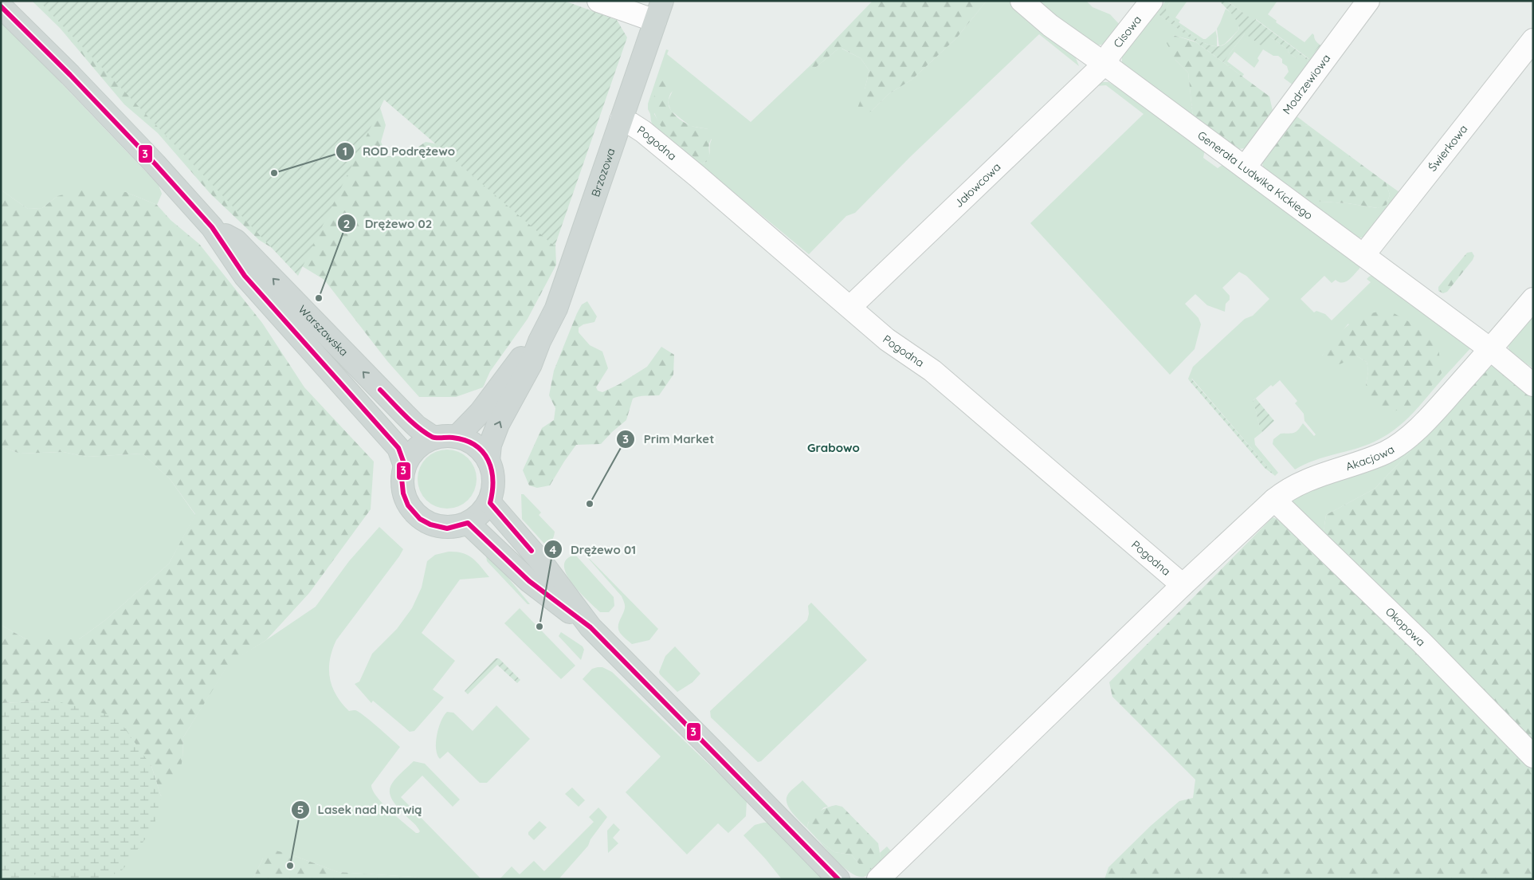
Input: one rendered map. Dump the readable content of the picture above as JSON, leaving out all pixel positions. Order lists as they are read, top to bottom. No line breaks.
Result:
{"streets":{"main road":["Brzozowa","Warszawska"],"street":["Cisowa","Modrzewiowa","Pogodna","Świerkowa","Generała Ludwika Kickiego","Jałowcowa","Akacjowa","Okopowa"]},"crossings":[["Cisowa","Generała Ludwika Kickiego"],["Cisowa","Jałowcowa"],["Modrzewiowa","Generała Ludwika Kickiego"],["Pogodna","Brzozowa"],["Pogodna","Jałowcowa"],["Pogodna","Akacjowa"],["Świerkowa","Generała Ludwika Kickiego"],["Brzozowa","Warszawska"],["Generała Ludwika Kickiego","Jałowcowa"],["Generała Ludwika Kickiego","Akacjowa"],["Akacjowa","Okopowa"]],"districts":["Grabowo"],"places":["ROD Podrężewo","Drężewo 02","Prim Market","Drężewo 01","Lasek nad Narwią"],"lines":["transit line 3"]}
